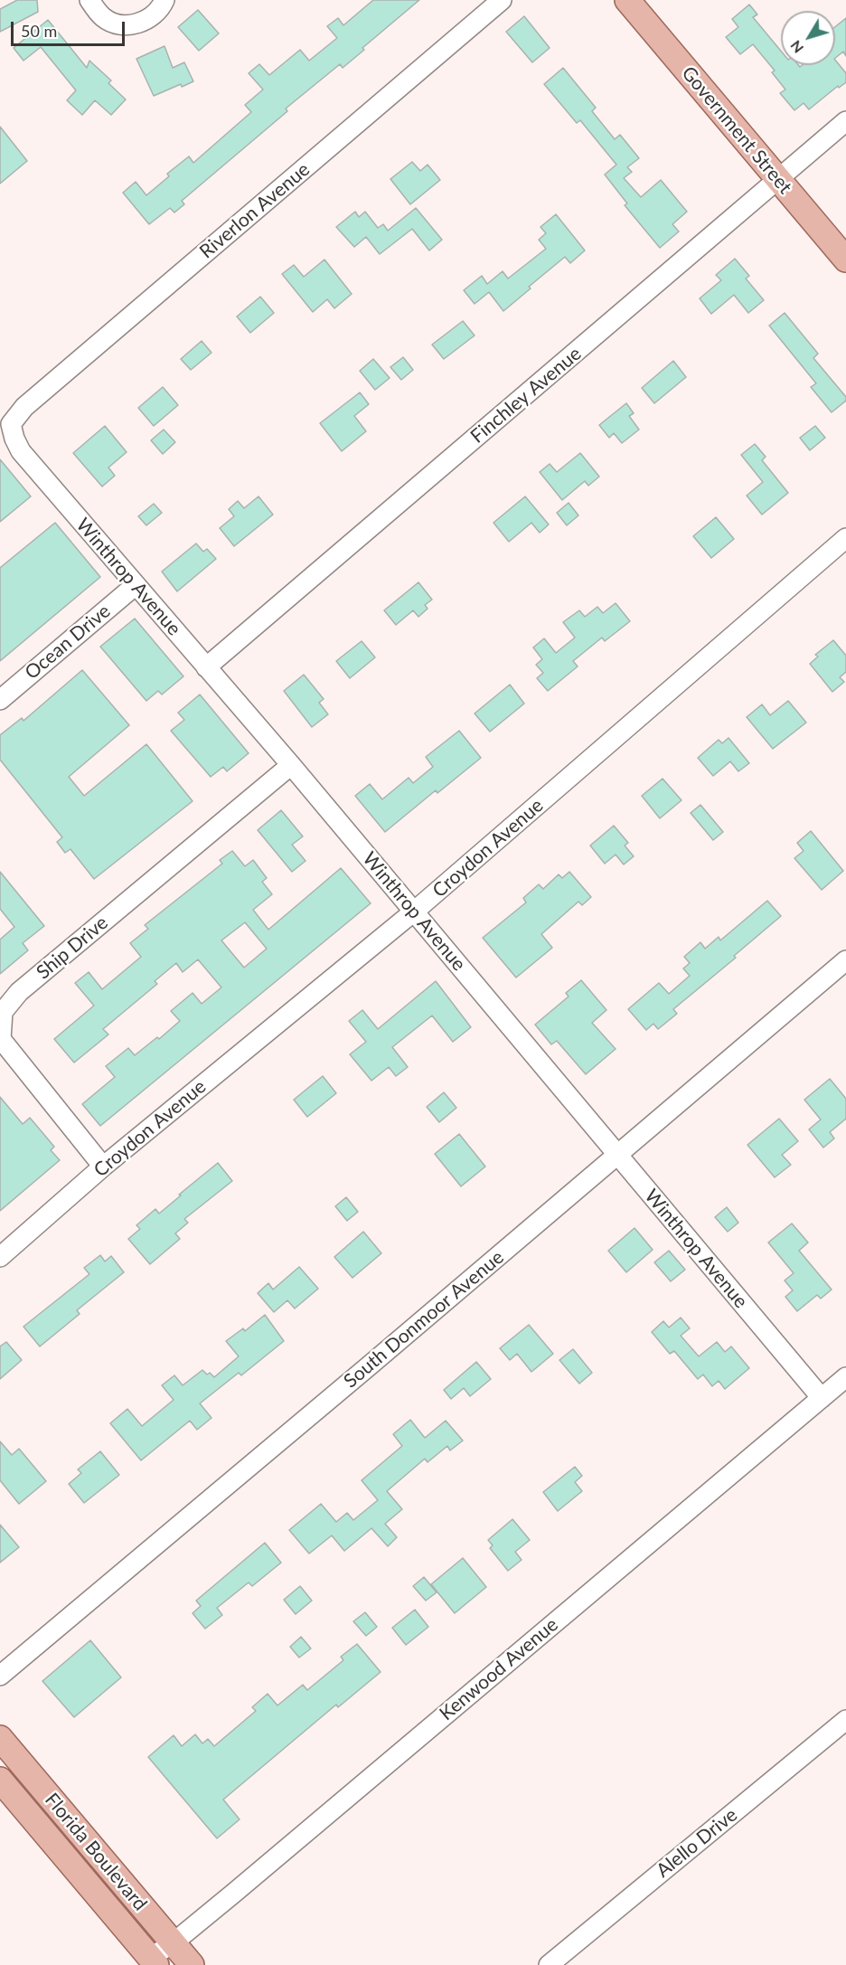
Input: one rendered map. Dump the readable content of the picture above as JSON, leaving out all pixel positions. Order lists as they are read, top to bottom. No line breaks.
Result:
{"streets":{"main road":["Government Street","Florida Boulevard"],"street":["Riverlon Avenue","Finchley Avenue","Winthrop Avenue","Ocean Drive","Croydon Avenue","Ship Drive","South Donmoor Avenue","Kenwood Avenue","Alello Drive"]},"crossings":[["Government Street","Finchley Avenue"],["Riverlon Avenue","Winthrop Avenue"],["Finchley Avenue","Winthrop Avenue"],["Winthrop Avenue","Ocean Drive"],["Winthrop Avenue","Croydon Avenue"],["Winthrop Avenue","Ship Drive"],["Winthrop Avenue","South Donmoor Avenue"],["Winthrop Avenue","Kenwood Avenue"],["Croydon Avenue","Ship Drive"],["Kenwood Avenue","Florida Boulevard"]],"scale_bar":"50 m","north":"bottom left"}
